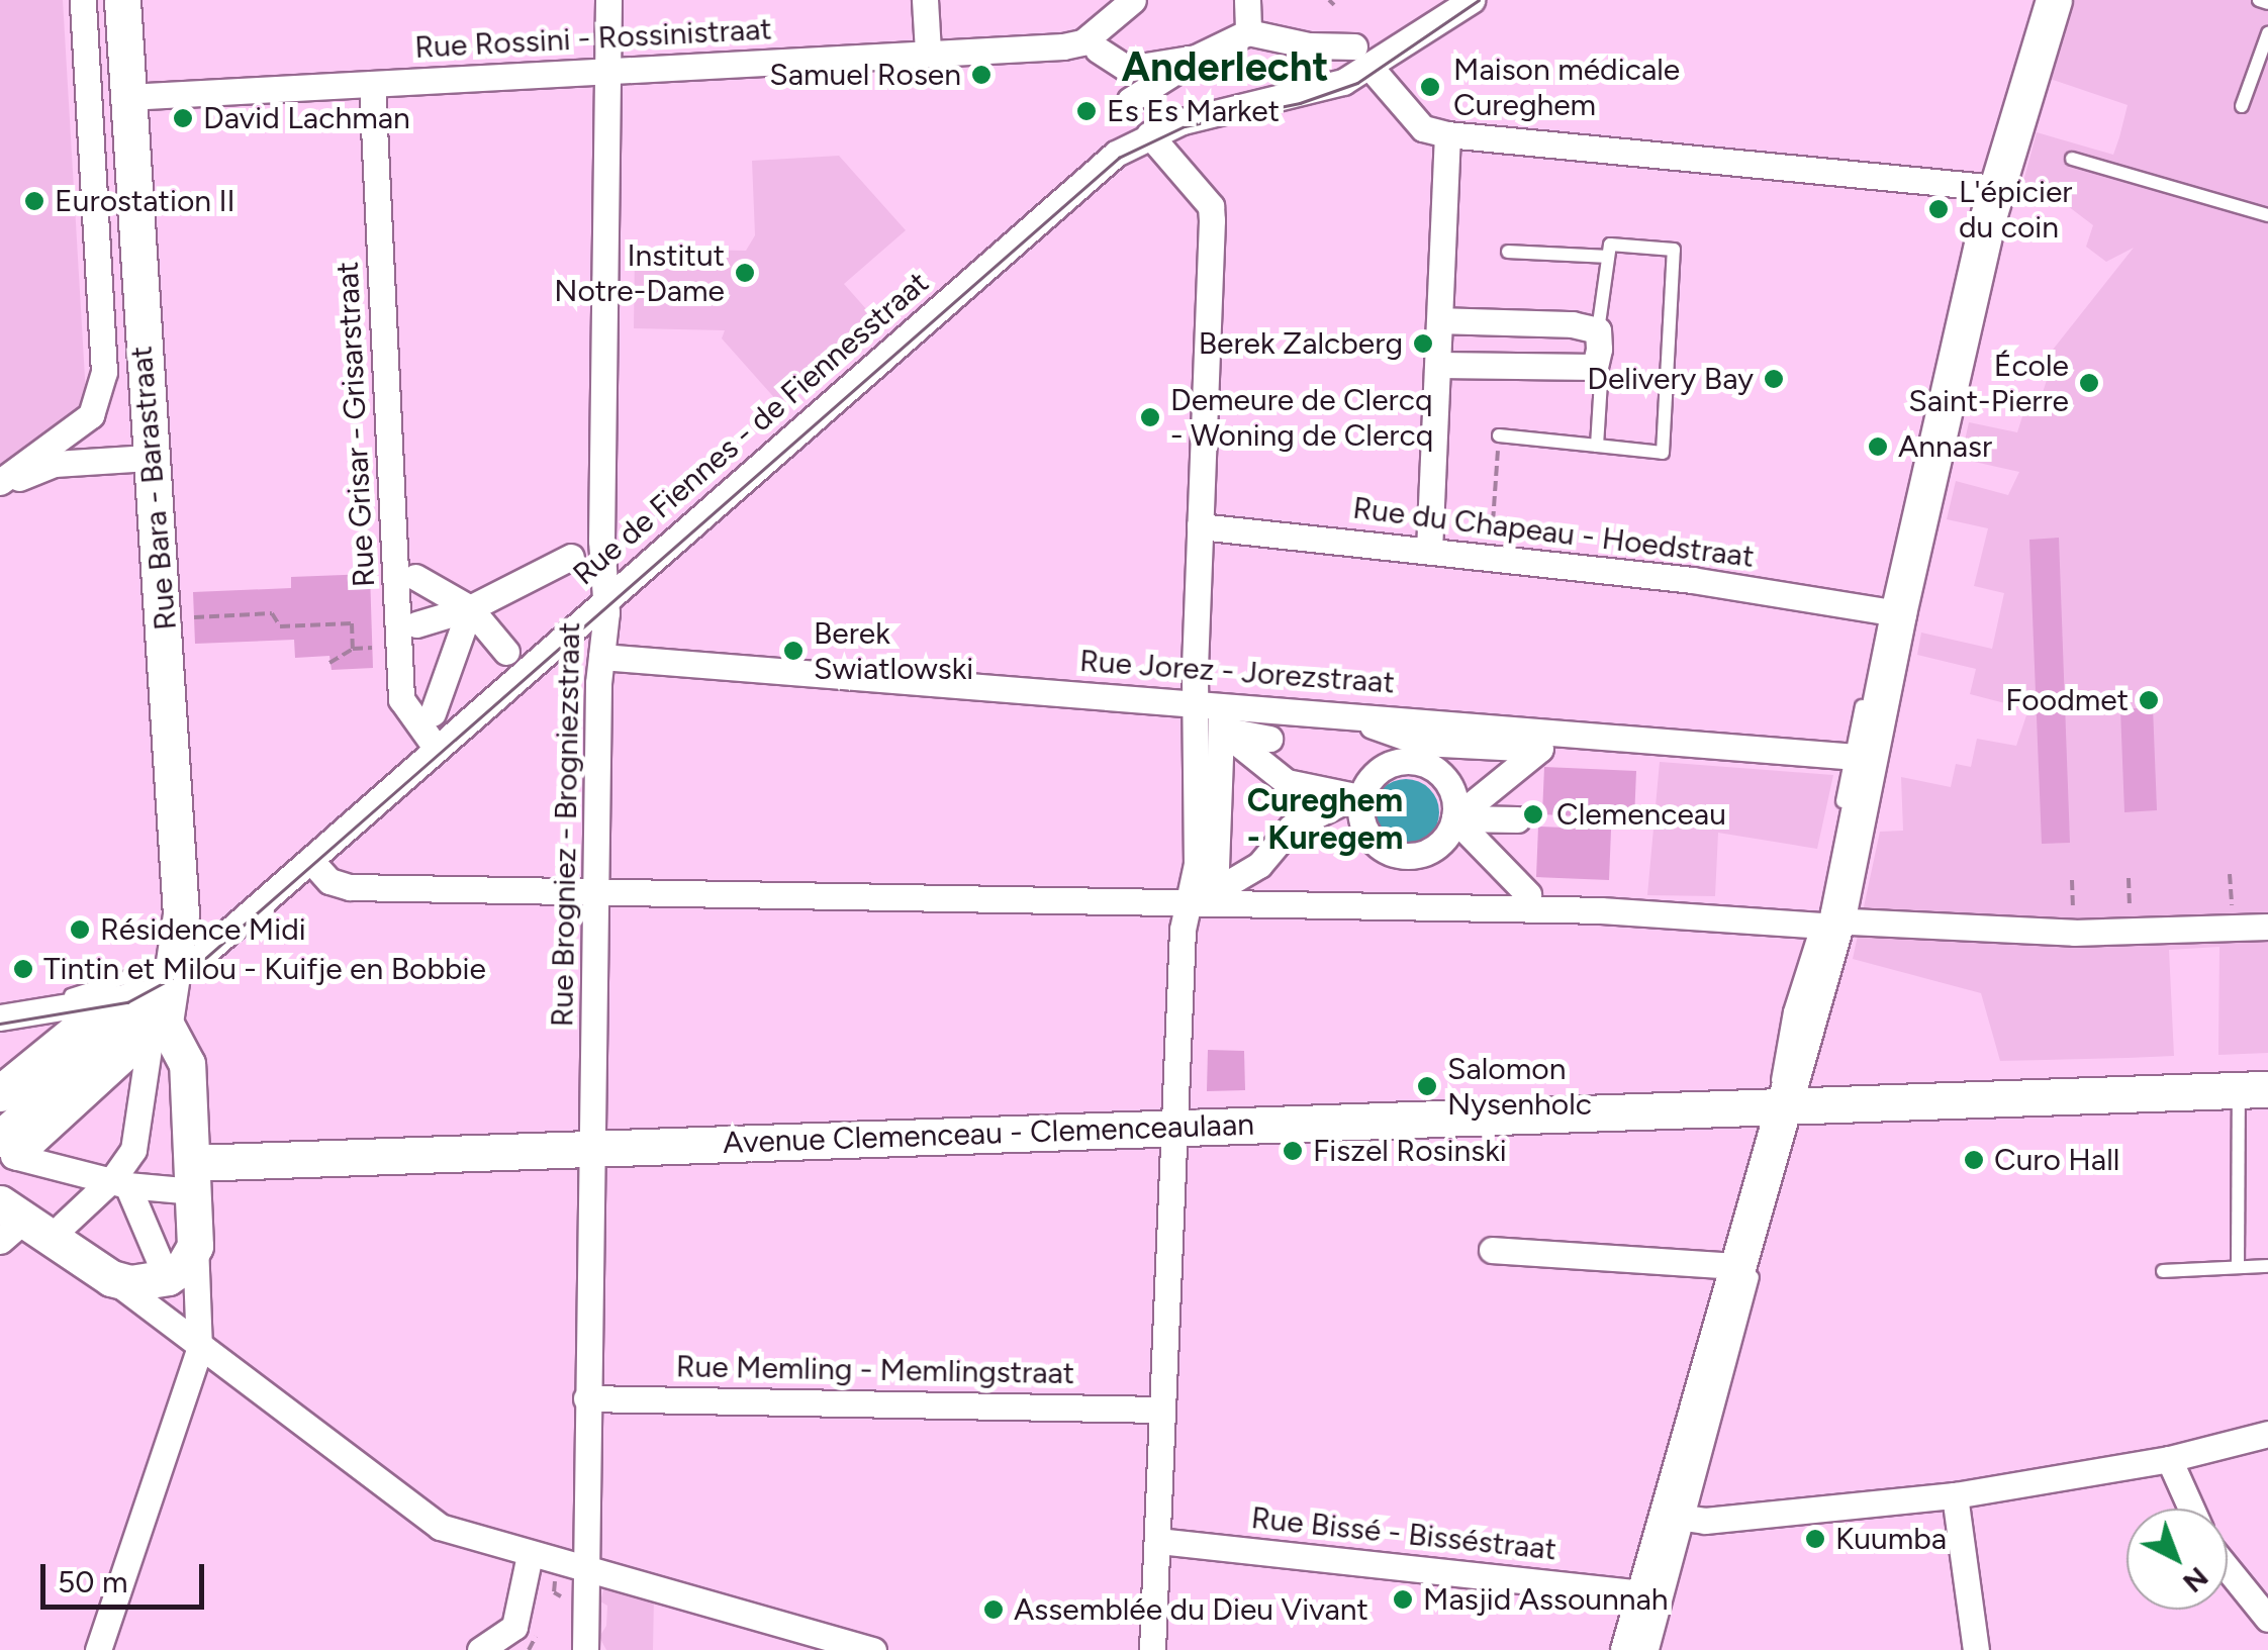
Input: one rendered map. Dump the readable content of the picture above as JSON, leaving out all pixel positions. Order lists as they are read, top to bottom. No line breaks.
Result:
{"streets":{"main road":["Rue Bara - Barastraat","Avenue Clemenceau - Clemenceaulaan"],"street":["Rue Rossini - Rossinistraat","Rue Grisar - Grisarstraat","Rue de Fiennes - de Fiennesstraat","Rue du Chapeau - Hoedstraat","Rue Jorez - Jorezstraat","Rue Brogniez - Brogniezstraat","Rue Memling - Memlingstraat","Rue Bissé - Bisséstraat"]},"crossings":[["Rue Rossini - Rossinistraat","Rue Grisar - Grisarstraat"],["Rue Rossini - Rossinistraat","Rue Bara - Barastraat"],["Rue Rossini - Rossinistraat","Rue Brogniez - Brogniezstraat"],["Rue Grisar - Grisarstraat","Rue de Fiennes - de Fiennesstraat"],["Rue de Fiennes - de Fiennesstraat","Rue Bara - Barastraat"],["Rue de Fiennes - de Fiennesstraat","Rue Brogniez - Brogniezstraat"],["Rue Bara - Barastraat","Avenue Clemenceau - Clemenceaulaan"],["Rue Jorez - Jorezstraat","Rue Brogniez - Brogniezstraat"],["Rue Brogniez - Brogniezstraat","Avenue Clemenceau - Clemenceaulaan"],["Rue Brogniez - Brogniezstraat","Rue Memling - Memlingstraat"]],"districts":["Anderlecht","Cureghem - Kuregem"],"places":["Samuel Rosen","Maison médicale Cureghem","Es Es Market","David Lachman","Eurostation II","L'épicier du coin","Institut Notre-Dame","Berek Zalcberg","Delivery Bay","École Saint-Pierre","Demeure de Clercq - Woning de Clercq","Annasr","Berek Swiatlowski","Foodmet","Clemenceau","Résidence Midi","Tintin et Milou - Kuifje en Bobbie","Salomon Nysenholc","Fiszel Rosinski","Curo Hall","Kuumba","Masjid Assounnah","Assemblée du Dieu Vivant"],"scale_bar":"50 m","north":"bottom right"}
